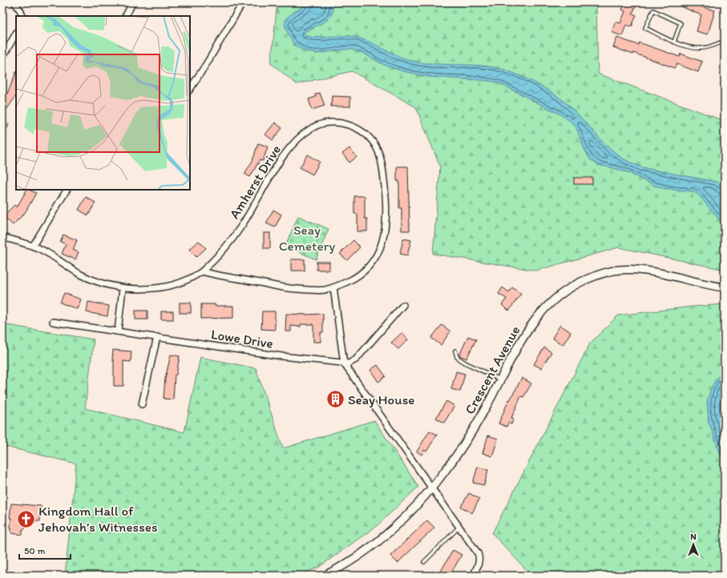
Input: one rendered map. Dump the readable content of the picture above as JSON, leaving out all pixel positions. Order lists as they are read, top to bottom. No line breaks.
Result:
{"streets":{"street":["Amherst Drive","Lowe Drive","Crescent Avenue"]},"parks":["Seay Cemetery"],"places":{"building":["Seay House"],"church":["Kingdom Hall of Jehovah’s Witnesses"]},"scale_bar":"50 m","north":"top"}
